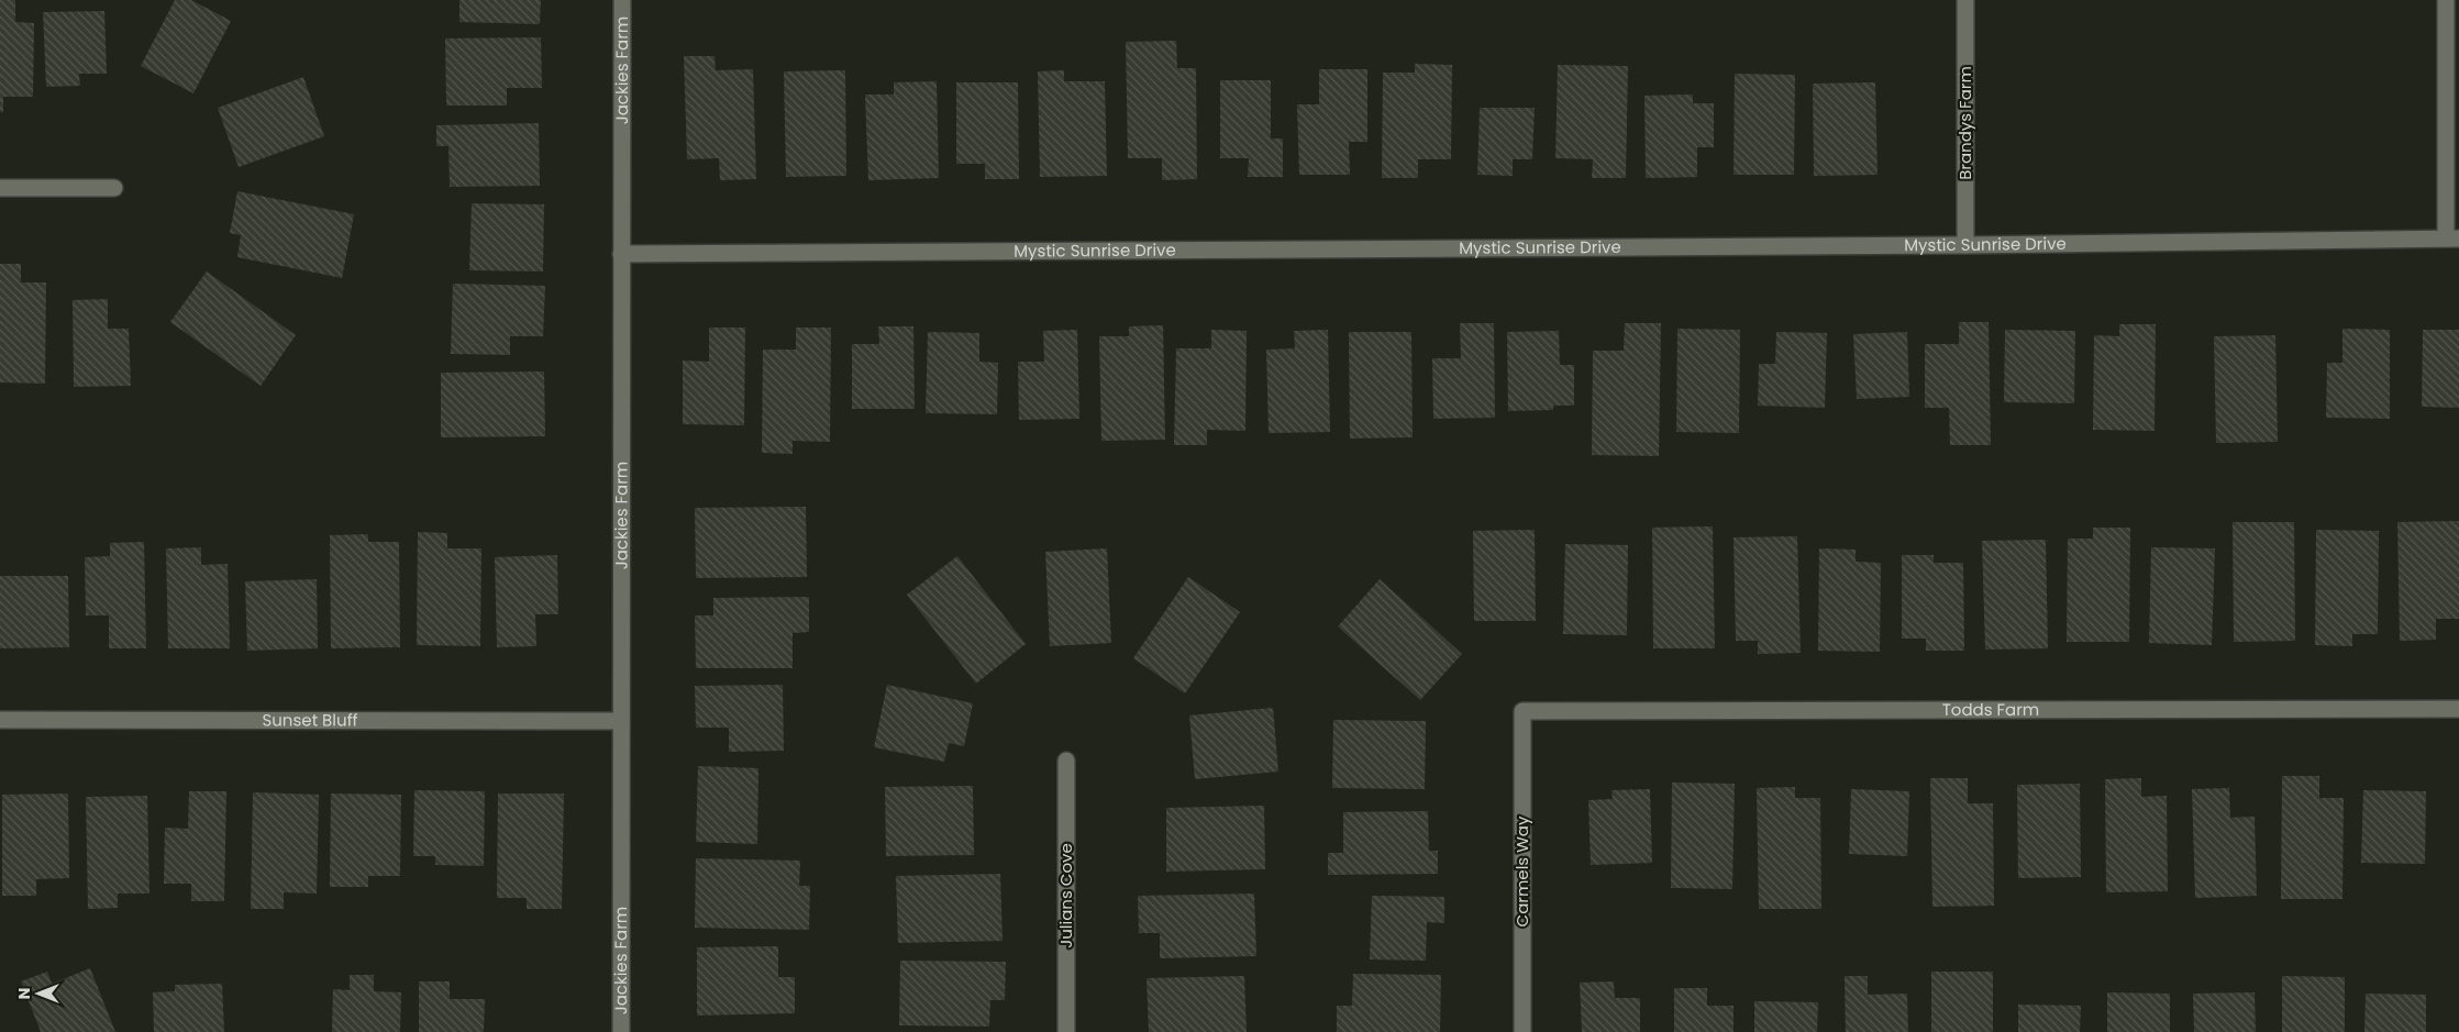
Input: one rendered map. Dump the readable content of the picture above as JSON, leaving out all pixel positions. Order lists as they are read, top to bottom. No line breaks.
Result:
{"streets":{"street":["Jackies Farm","Brandys Farm","Mystic Sunrise Drive","Todds Farm","Sunset Bluff","Carmels Way","Julians Cove"]},"crossings":[["Jackies Farm","Mystic Sunrise Drive"],["Jackies Farm","Sunset Bluff"],["Brandys Farm","Mystic Sunrise Drive"],["Todds Farm","Carmels Way"]],"north":"left"}
